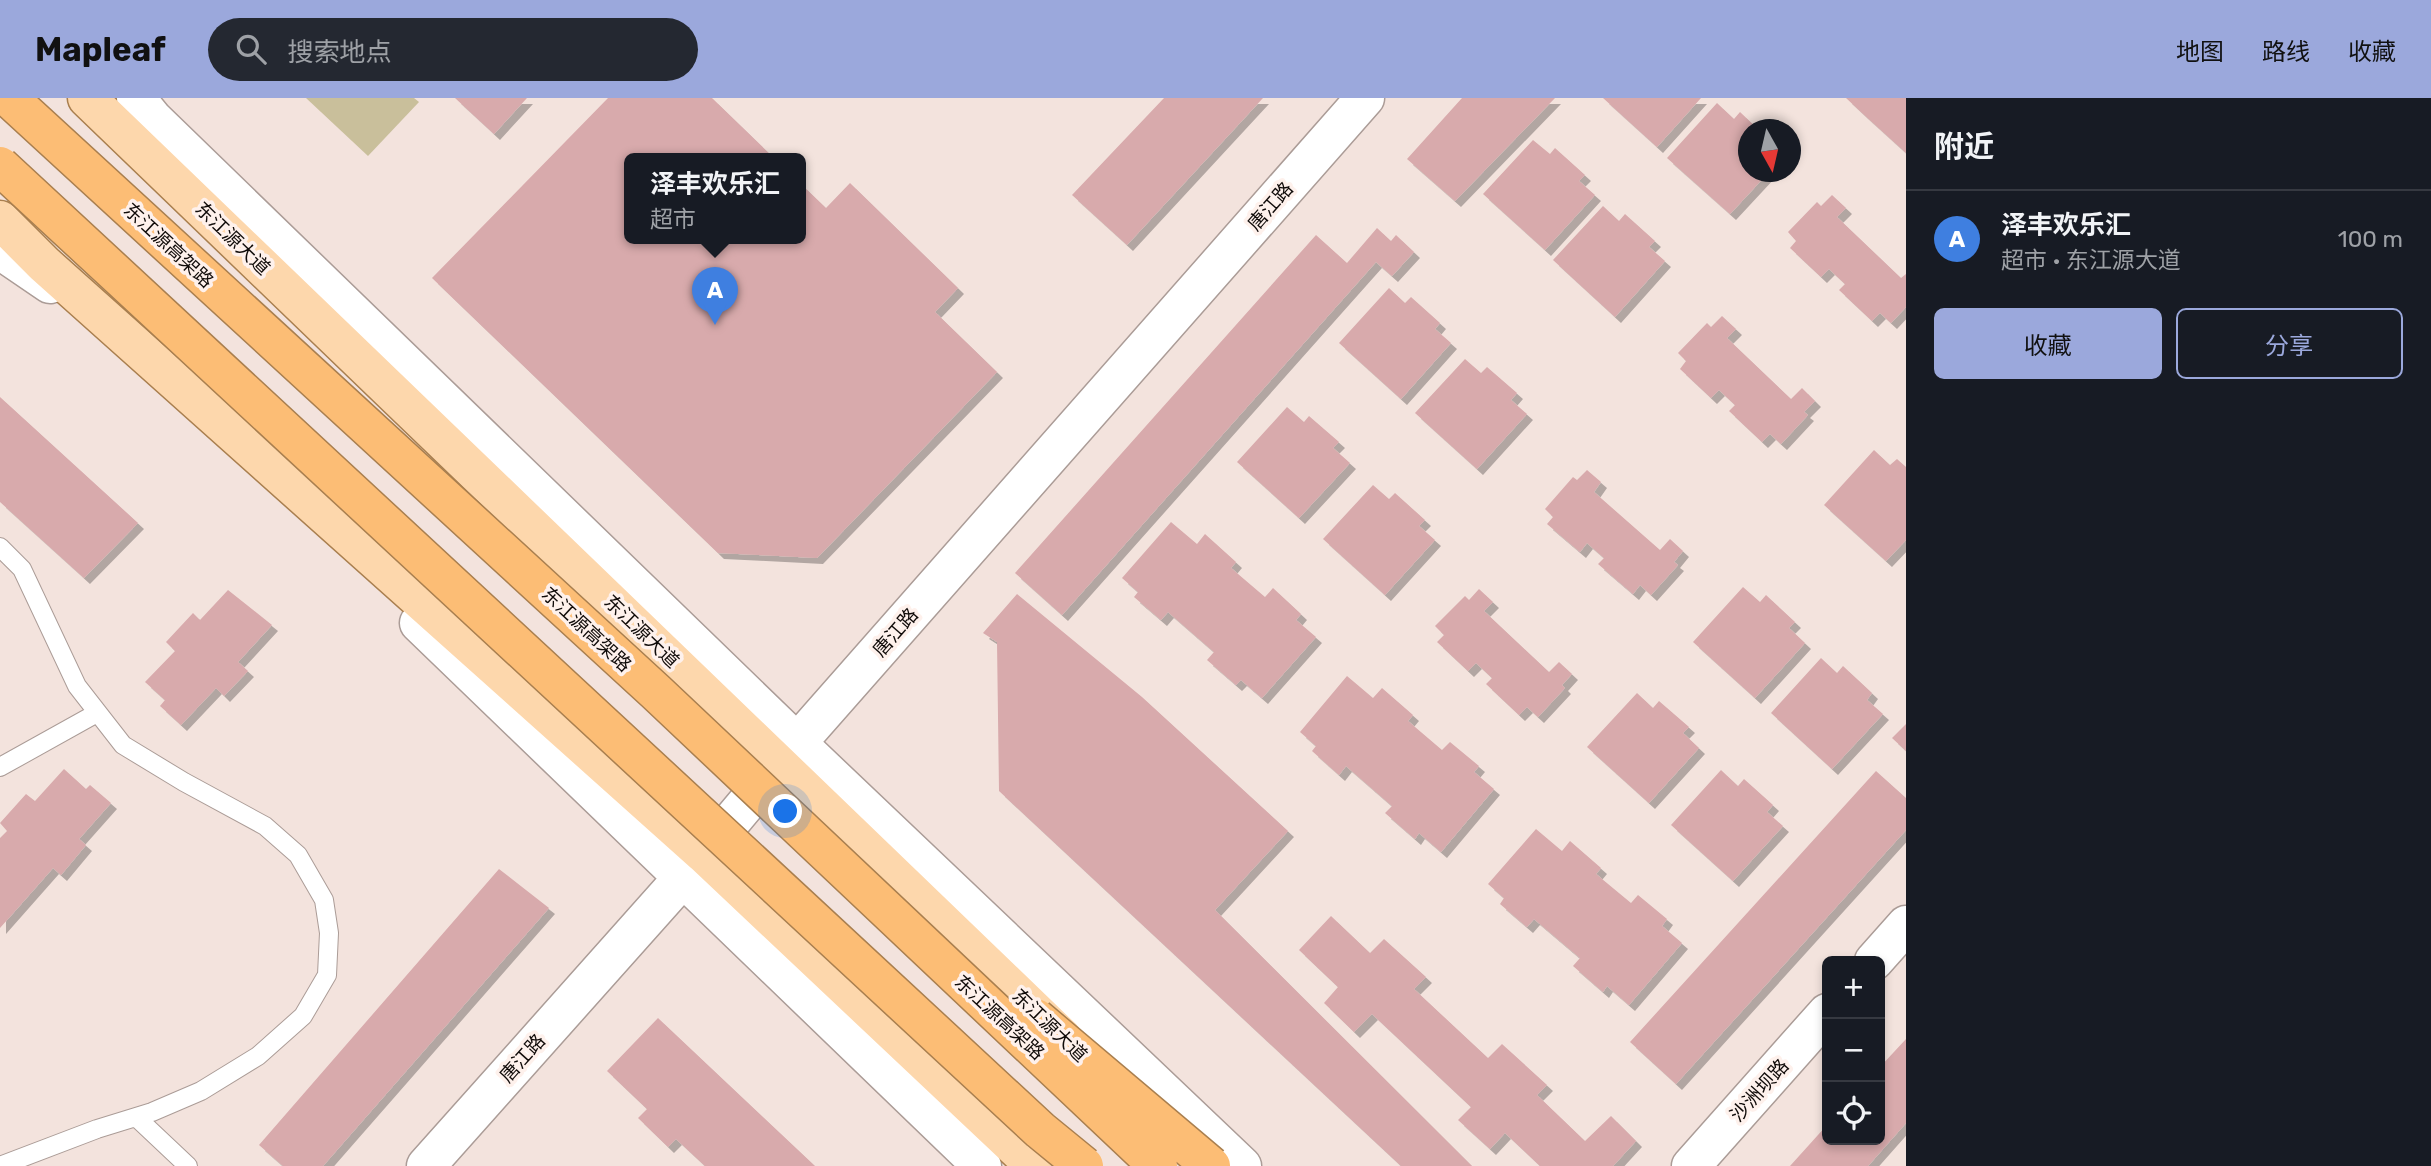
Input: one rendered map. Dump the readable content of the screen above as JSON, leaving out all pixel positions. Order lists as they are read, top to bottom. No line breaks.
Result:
{"streets":{"highway":["东江源高架路"],"main road":["东江源大道"],"street":["唐江路","沙洲坝路"]},"crossings":[["唐江路","东江源大道"]],"north":"bottom","page":{"header":"Mapleaf","search":"搜索地点","nav":["地图","路线","收藏"],"heading":"附近","popup":["泽丰欢乐汇","超市"],"list":[{"mark":"A","name":"泽丰欢乐汇","note":"超市 · 东江源大道","value":"100 m"}],"pins":"A","buttons":["收藏","分享"],"map_buttons":["+","−"]}}
